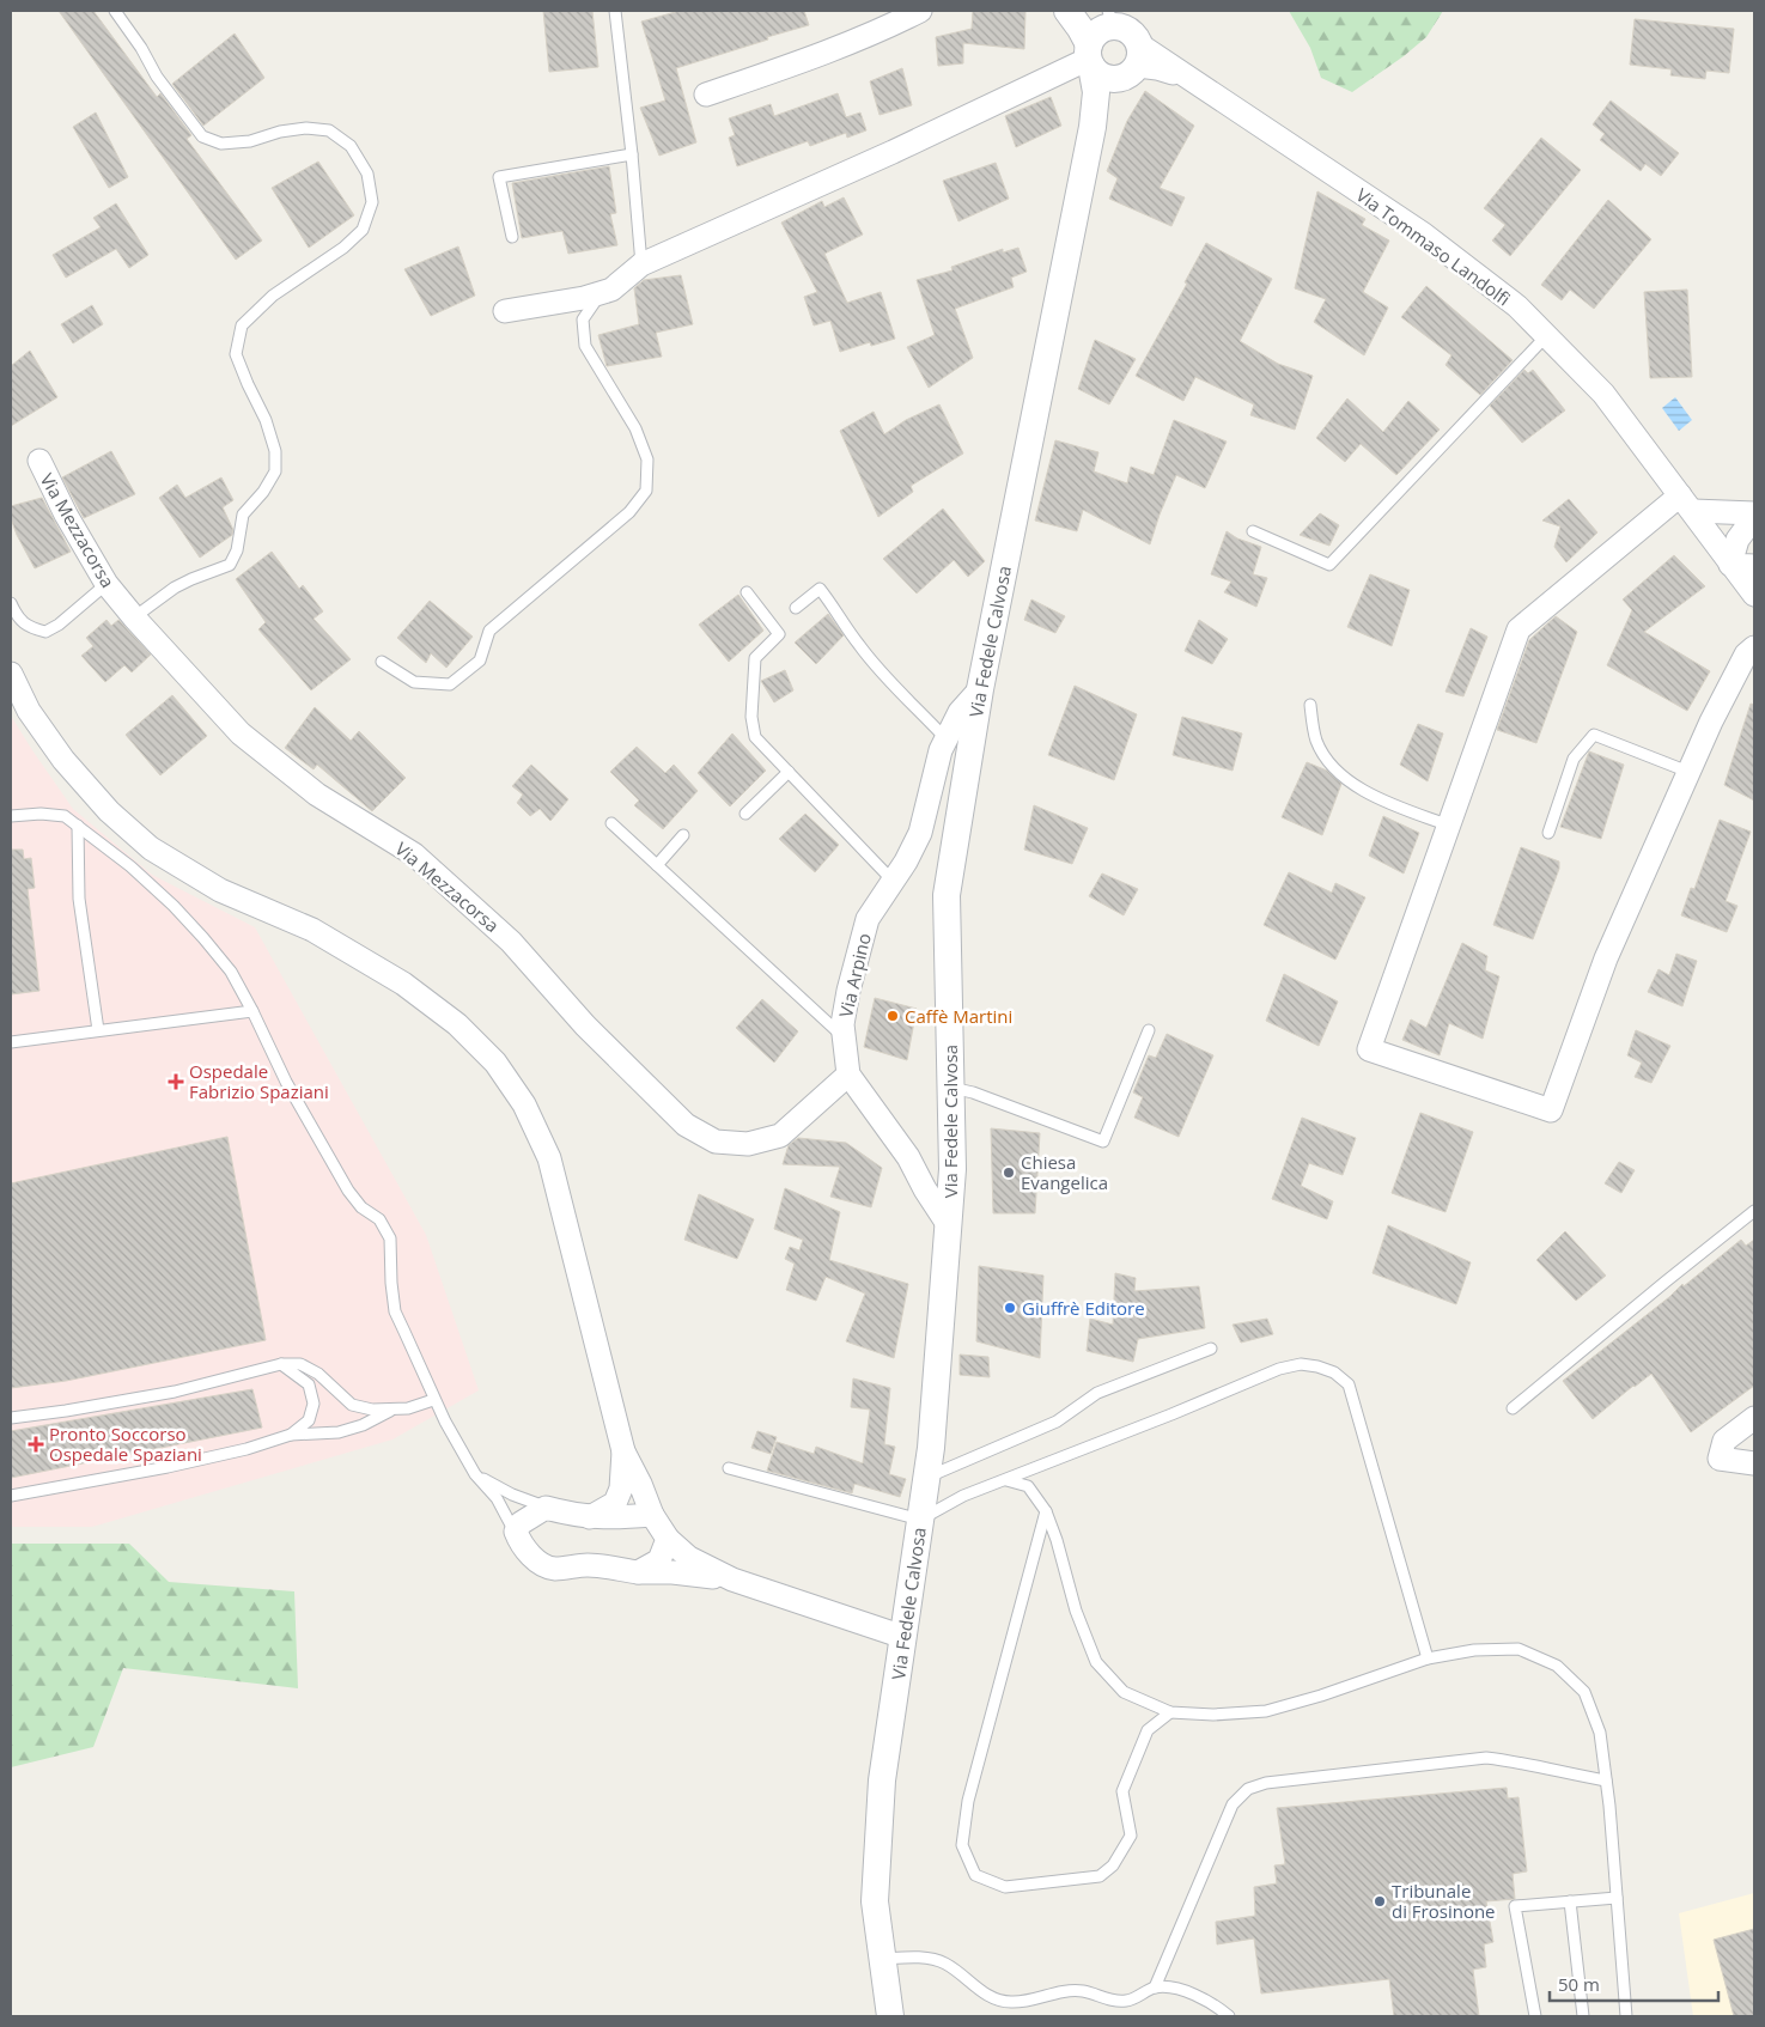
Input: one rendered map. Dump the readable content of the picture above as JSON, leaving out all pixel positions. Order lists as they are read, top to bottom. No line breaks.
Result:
{"streets":{"street":["Via Tommaso Landolfi","Via Mezzacorsa","Via Fedele Calvosa","Via Arpino"]},"crossings":[["Via Tommaso Landolfi","Via Fedele Calvosa"],["Via Mezzacorsa","Via Arpino"],["Via Fedele Calvosa","Via Arpino"]],"places":{"other":["Caffè Martini","Chiesa Evangelica","Giuffrè Editore","Tribunale di Frosinone"],"health":["Ospedale Fabrizio Spaziani","Pronto Soccorso Ospedale Spaziani"]},"scale_bar":"50 m"}
